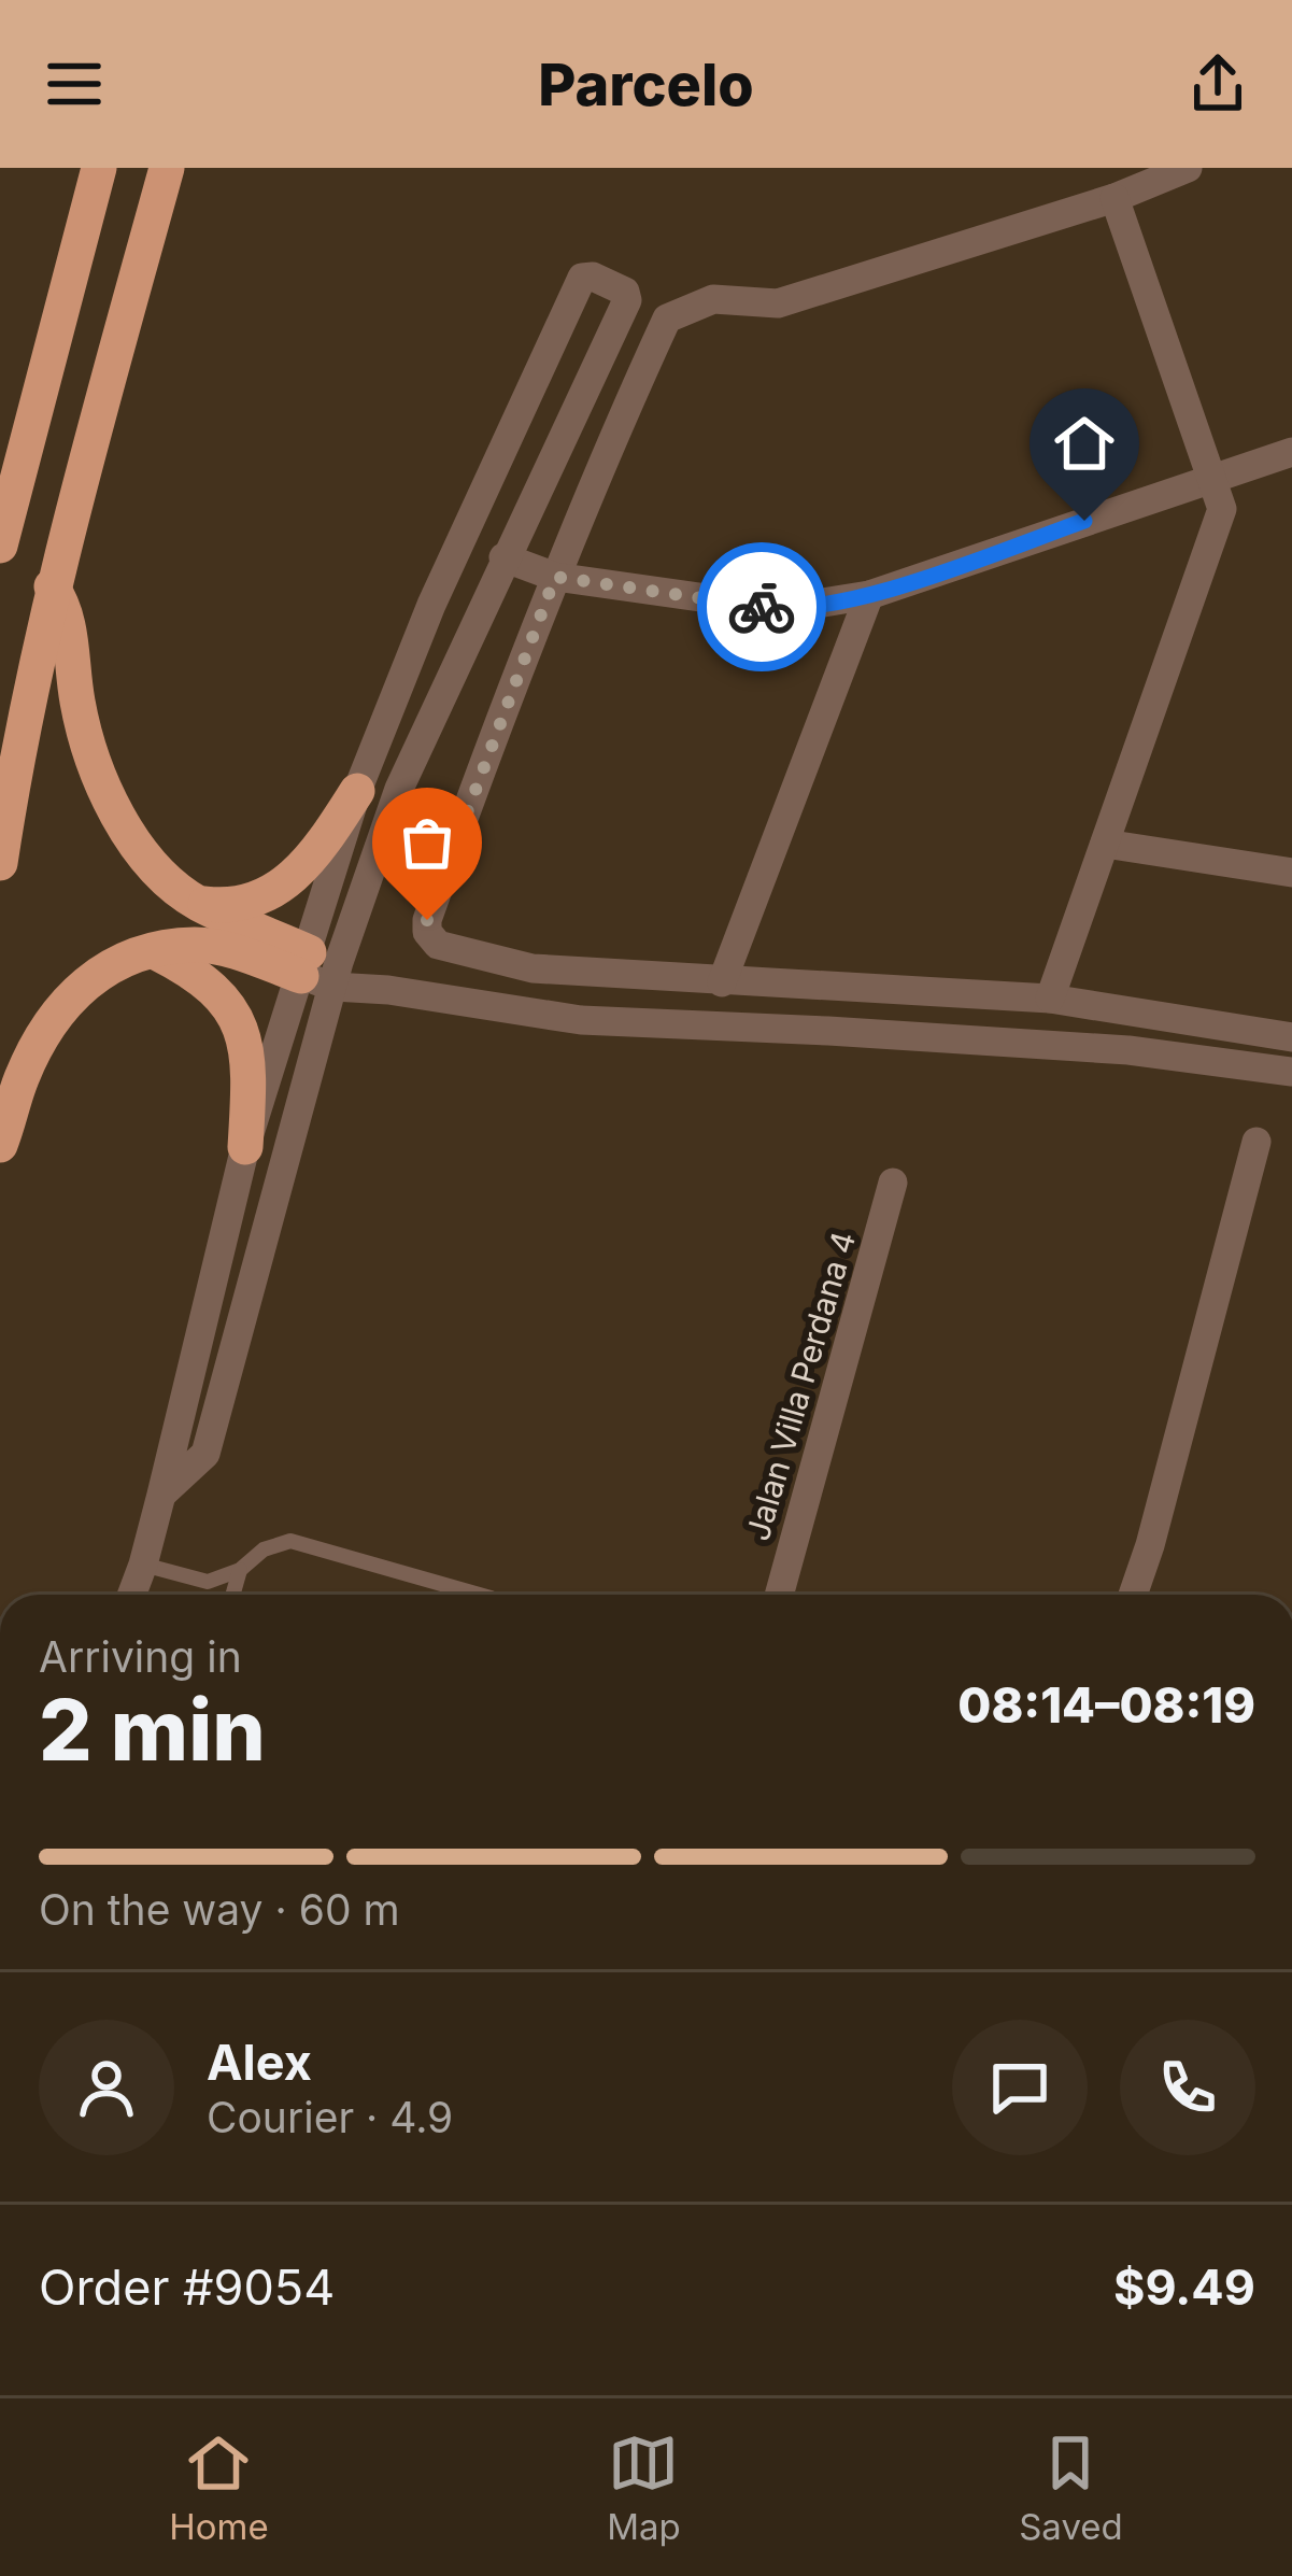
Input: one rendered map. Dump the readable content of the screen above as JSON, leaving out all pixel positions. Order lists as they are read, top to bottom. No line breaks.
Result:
{"streets":{"street":["Jalan Villa Perdana 4"]},"page":{"header":"Parcelo","heading":["2 min","Arriving in","08:14–08:19"],"panel":["Alex","Courier · 4.9","Order #9054","$9.49"],"bar":"On the way · 60 m","tabs":["Home","Map","Saved"]}}
